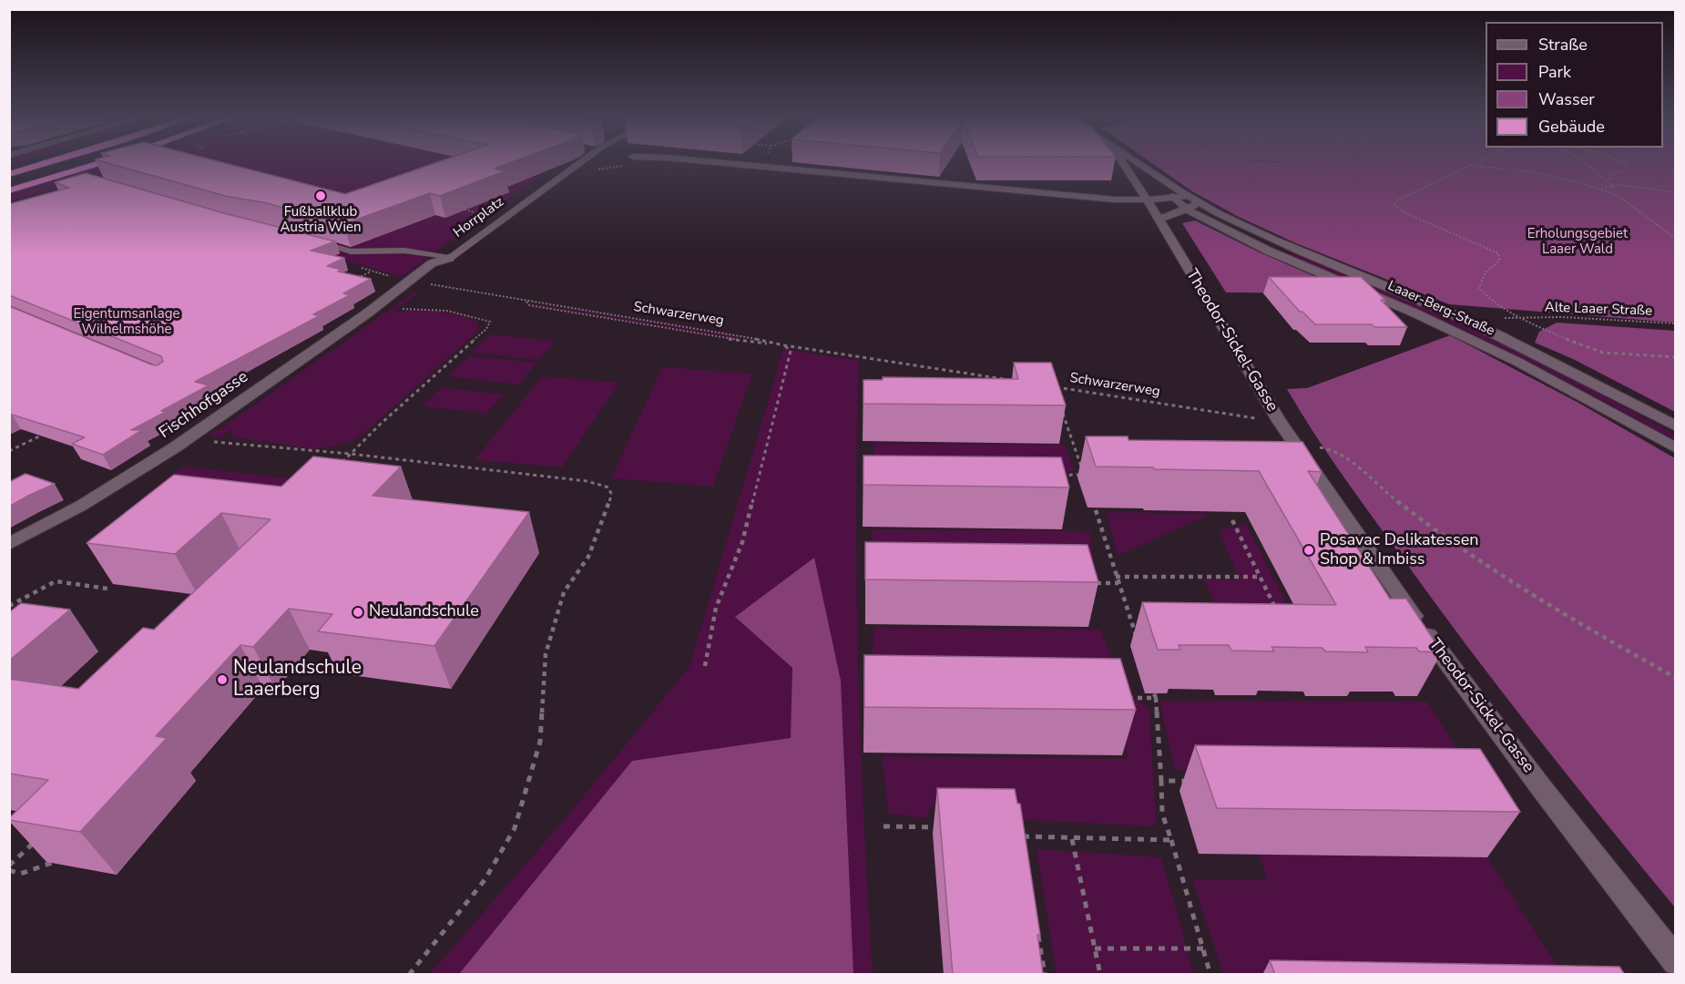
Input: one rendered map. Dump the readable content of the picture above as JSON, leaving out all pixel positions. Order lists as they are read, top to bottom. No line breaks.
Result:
{"streets":{"street":["Horrplatz","Laaer-Berg-Straße","Theodor-Sickel-Gasse","Fischhofgasse"],"path":["Alte Laaer Straße","Schwarzerweg"]},"crossings":[["Horrplatz","Fischhofgasse"],["Schwarzerweg","Theodor-Sickel-Gasse"]],"parks":["Erholungsgebiet Laaer Wald","Eigentumsanlage Wilhelmshöhe"],"places":["Fußballklub Austria Wien","Posavac Delikatessen Shop & Imbiss","Neulandschule","Neulandschule Laaerberg"],"legend":["Straße","Park","Wasser","Gebäude"]}
